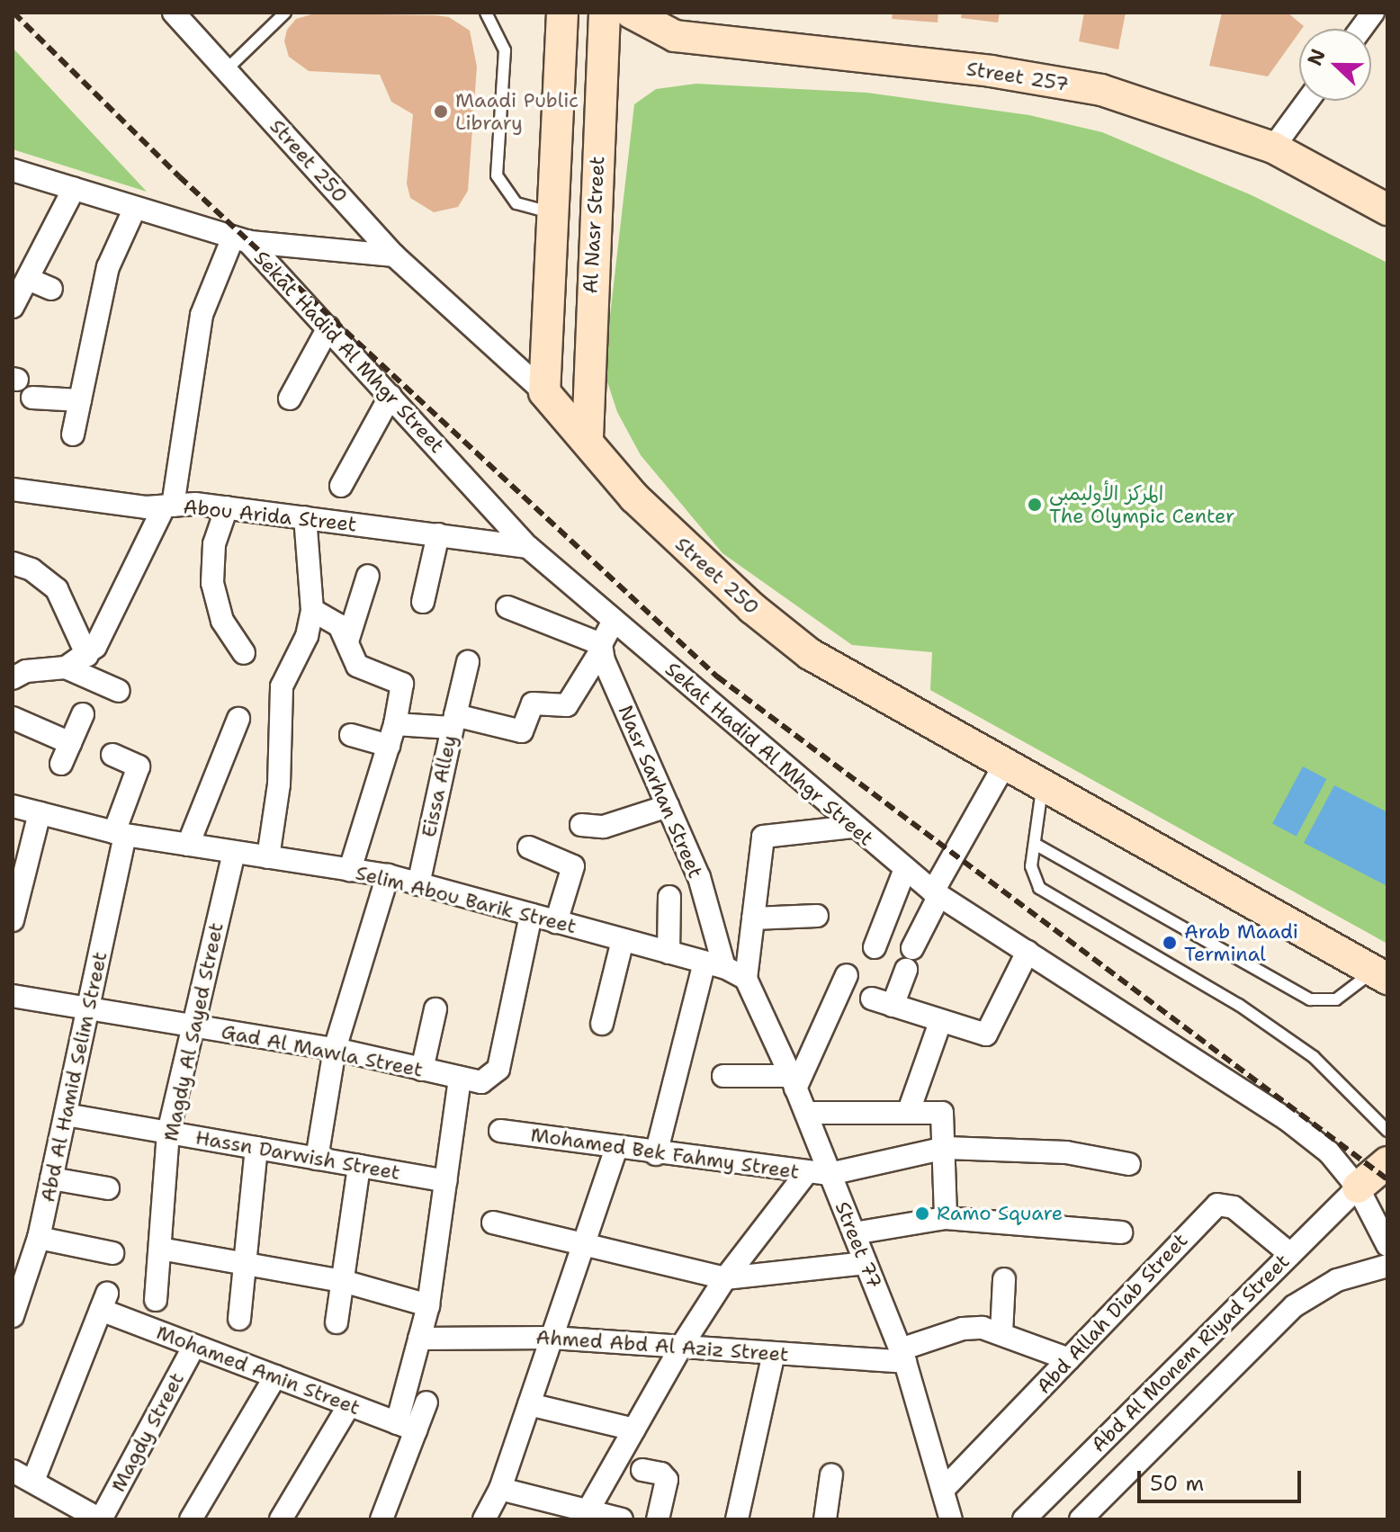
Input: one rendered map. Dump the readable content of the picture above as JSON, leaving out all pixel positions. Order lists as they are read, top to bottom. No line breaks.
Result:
{"streets":{"street":["Street 257","Street 250","Al Nasr Street","Sekat Hadid Al Mhgr Street","Abou Arida Street","Eissa Alley","Nasr Sarhan Street","Selim Abou Barik Street","Magdy Al Sayed Street","Gad Al Mawla Street","Abd Al Hamid Selim Street","Mohamed Bek Fahmy Street","Hassn Darwish Street","Street 77","Abd Allah Diab Street","Ahmed Abd Al Aziz Street","Abd Al Monem Riyad Street","Mohamed Amin Street","Magdy Street"]},"crossings":[["Street 250","Al Nasr Street"],["Sekat Hadid Al Mhgr Street","Abou Arida Street"],["Sekat Hadid Al Mhgr Street","Abd Al Monem Riyad Street"],["Eissa Alley","Nasr Sarhan Street"],["Eissa Alley","Selim Abou Barik Street"],["Nasr Sarhan Street","Selim Abou Barik Street"],["Selim Abou Barik Street","Magdy Al Sayed Street"],["Selim Abou Barik Street","Gad Al Mawla Street"],["Selim Abou Barik Street","Abd Al Hamid Selim Street"],["Selim Abou Barik Street","Street 77"],["Magdy Al Sayed Street","Gad Al Mawla Street"],["Magdy Al Sayed Street","Hassn Darwish Street"],["Gad Al Mawla Street","Abd Al Hamid Selim Street"],["Abd Al Hamid Selim Street","Hassn Darwish Street"],["Mohamed Bek Fahmy Street","Street 77"],["Street 77","Abd Allah Diab Street"],["Street 77","Ahmed Abd Al Aziz Street"],["Abd Allah Diab Street","Abd Al Monem Riyad Street"],["Mohamed Amin Street","Magdy Street"]],"places":["Maadi Public Library","المركز الأوليمبى The Olympic Center","Arab Maadi Terminal","Ramo Square"],"scale_bar":"50 m","north":"left"}
